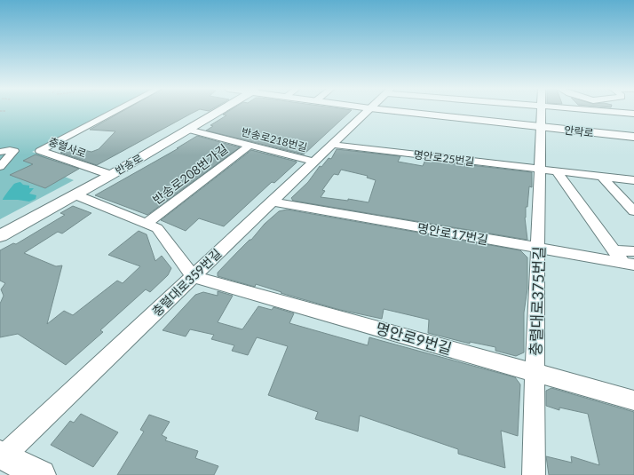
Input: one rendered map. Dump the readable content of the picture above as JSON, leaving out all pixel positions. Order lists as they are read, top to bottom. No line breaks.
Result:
{"streets":{"main road":["안락로","반송로"],"street":["반송로218번길","충렬사로","명안로25번길","반송로208번가길","명안로17번길","충렬대로359번길","충렬대로375번길","명안로9번길"]},"crossings":[["안락로","충렬대로375번길"],["반송로218번길","반송로"],["반송로218번길","반송로208번가길"],["반송로218번길","충렬대로359번길"],["충렬사로","반송로"],["명안로25번길","충렬대로359번길"],["명안로25번길","충렬대로375번길"],["명안로17번길","충렬대로359번길"],["명안로17번길","충렬대로375번길"],["충렬대로359번길","명안로9번길"],["충렬대로375번길","명안로9번길"]]}
